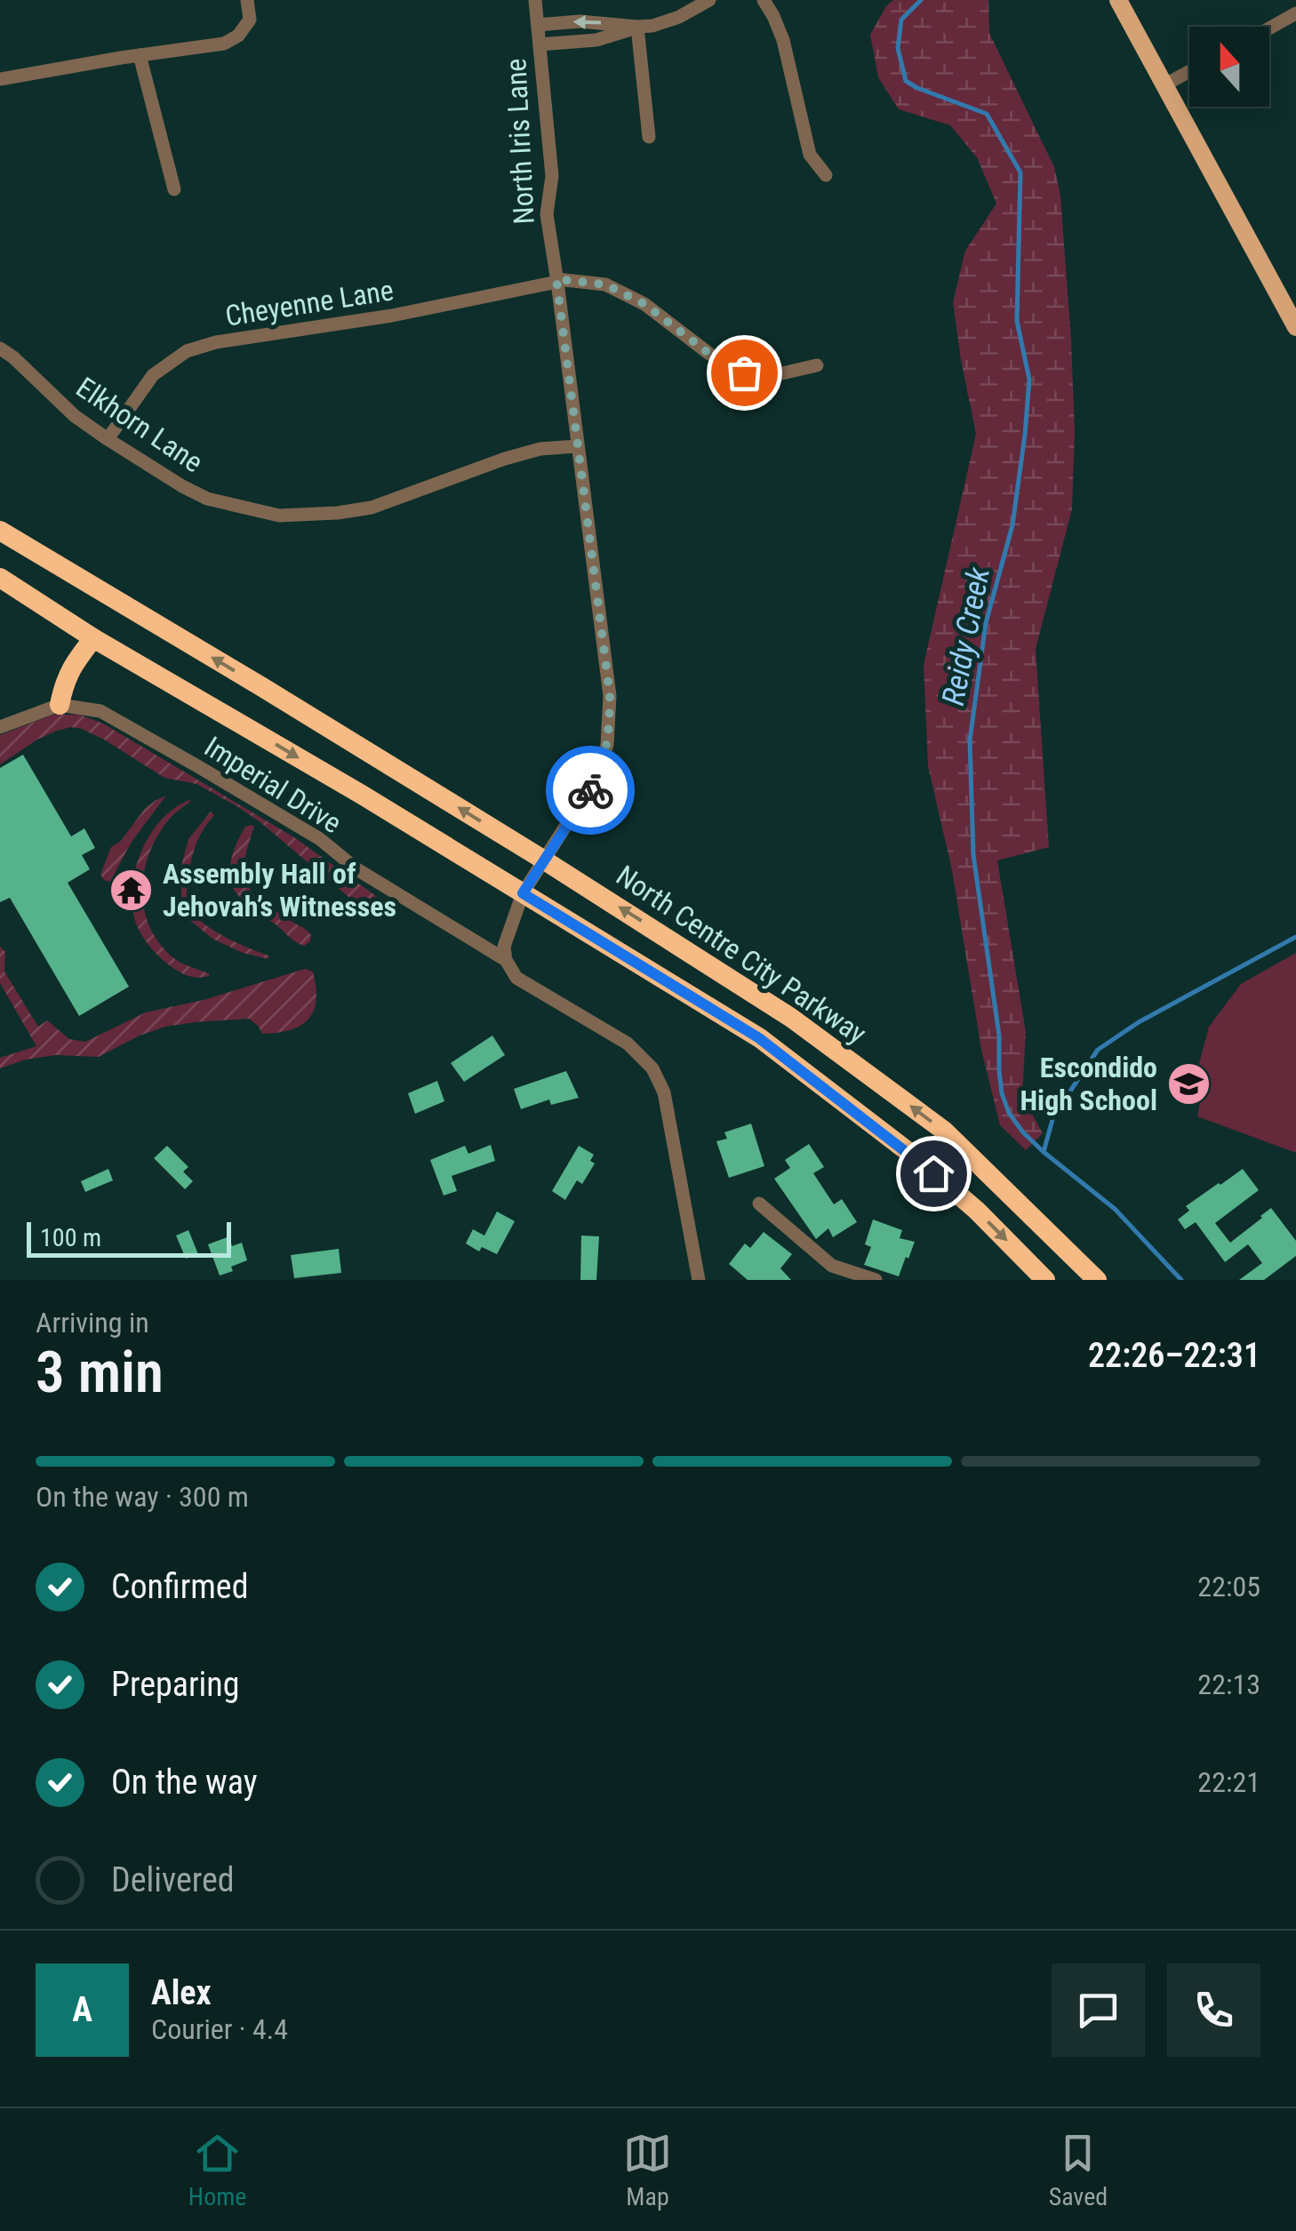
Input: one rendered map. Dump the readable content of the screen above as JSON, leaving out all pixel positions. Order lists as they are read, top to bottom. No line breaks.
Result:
{"streets":{"highway":["North Centre City Parkway"],"street":["North Iris Lane","Cheyenne Lane","Elkhorn Lane","Imperial Drive"]},"crossings":[["North Iris Lane","Cheyenne Lane"],["North Iris Lane","Elkhorn Lane"],["North Iris Lane","Imperial Drive"],["North Iris Lane","North Centre City Parkway"],["Cheyenne Lane","Elkhorn Lane"]],"water":["Reidy Creek"],"places":{"temple":["Assembly Hall of Jehovah’s Witnesses"],"school or university":["Escondido High School"]},"scale_bar":"100 m","north":"top","page":{"scale":"100 m","heading":["3 min","Arriving in","22:26–22:31"],"panel":["Alex","Courier · 4.4"],"bar":"On the way · 300 m","list":[["Confirmed","22:05"],["Preparing","22:13"],["On the way","22:21"],"Delivered"],"round":"A","tabs":["Home","Map","Saved"]}}
